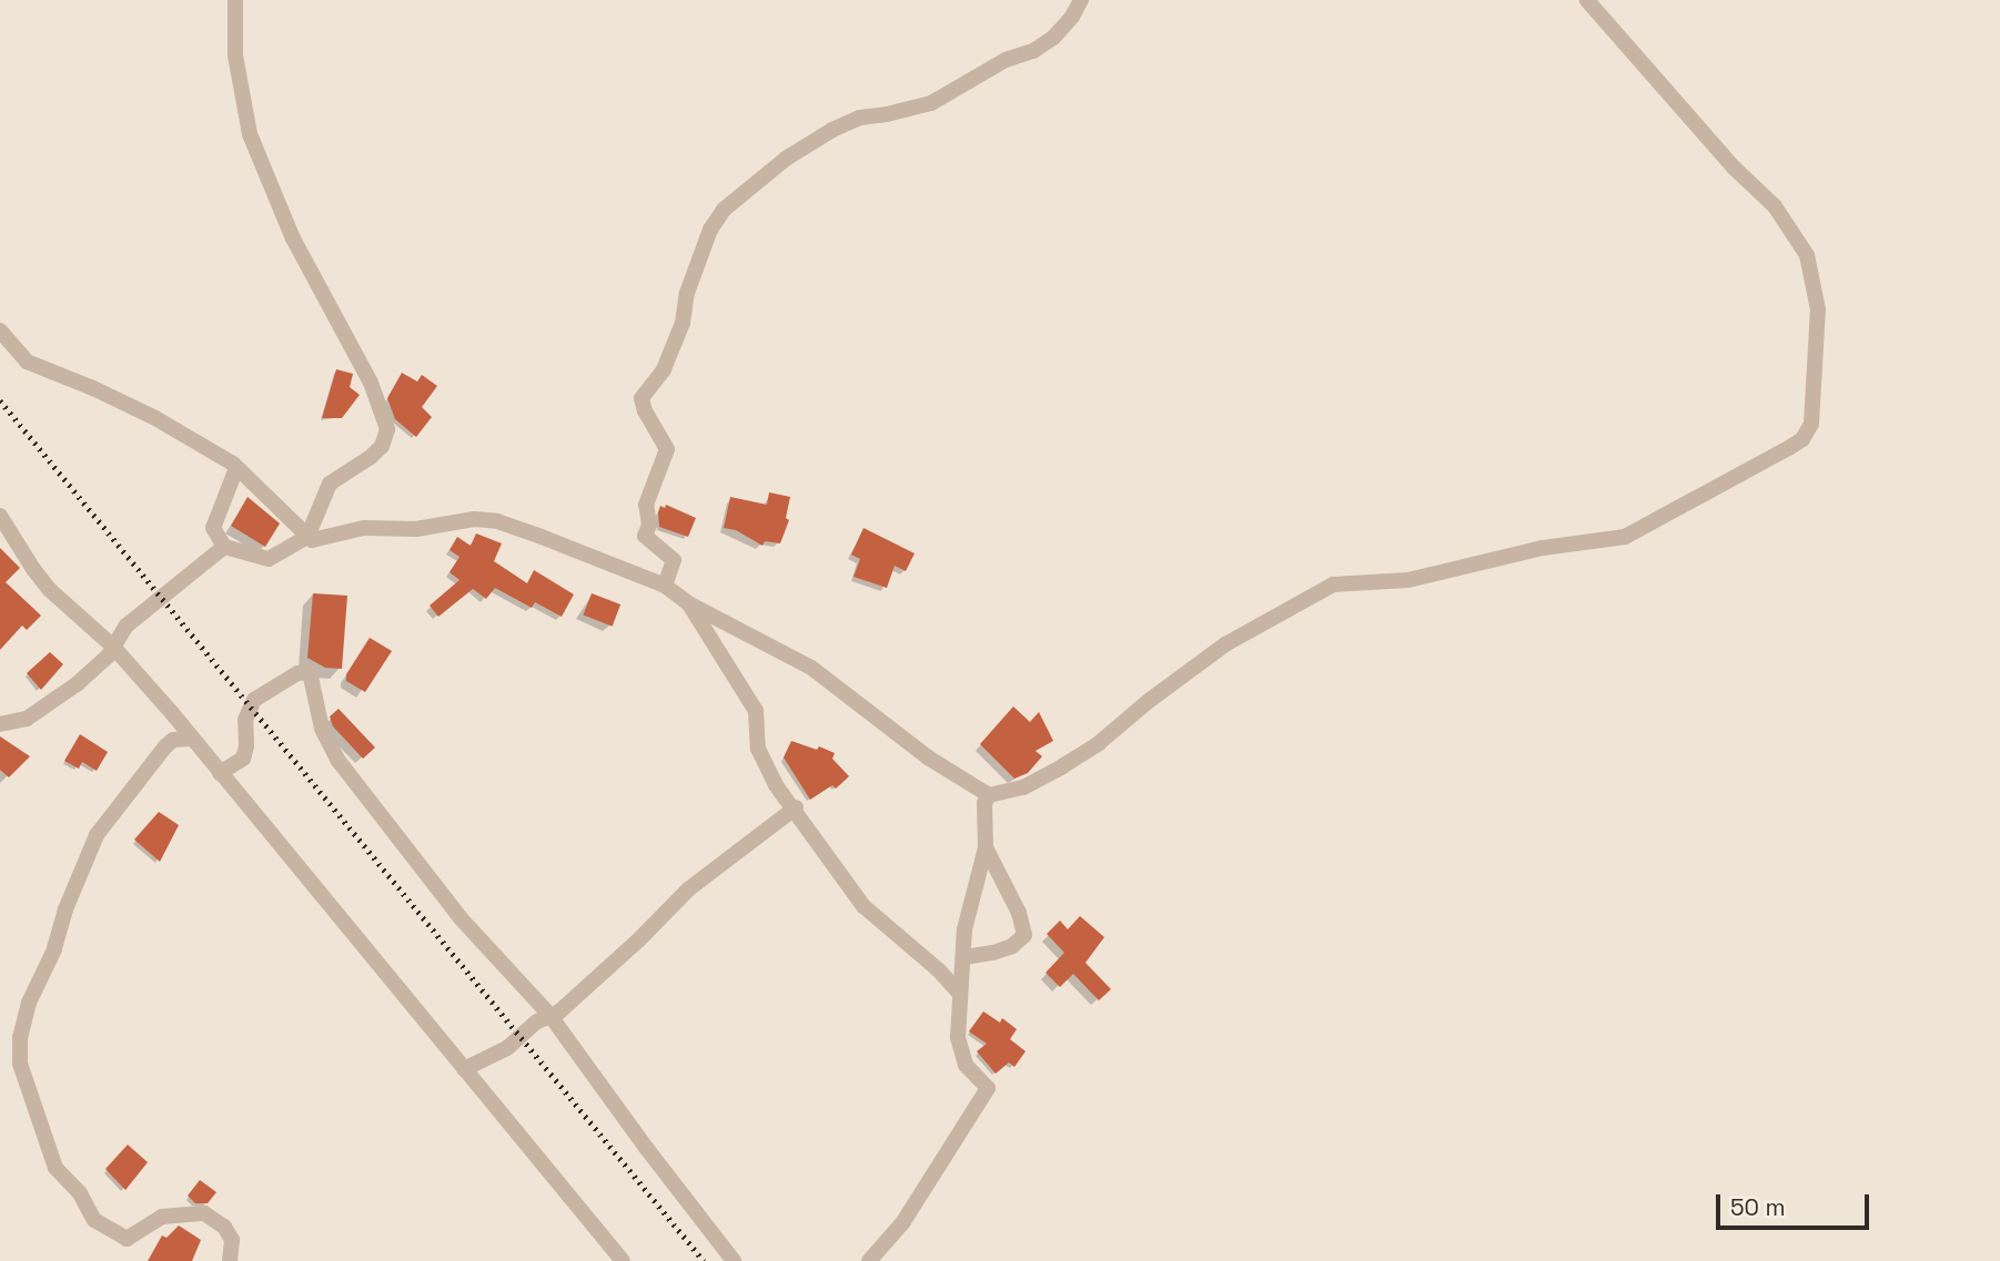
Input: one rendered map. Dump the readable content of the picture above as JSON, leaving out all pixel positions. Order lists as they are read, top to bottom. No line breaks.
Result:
{"scale_bar":"50 m"}
